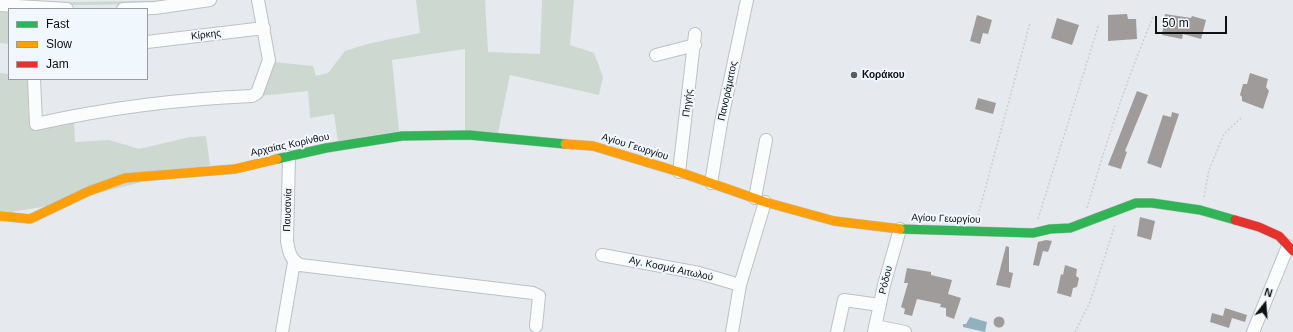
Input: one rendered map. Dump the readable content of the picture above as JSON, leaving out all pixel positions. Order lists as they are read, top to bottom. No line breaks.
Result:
{"streets":{"street":["Κίρκης","Πανοράματος","Πηγής","Αρχαίας Κορίνθου","Αγίου Γεωργίου","Παυσανία","Αγ. Κοσμά Αιτωλού","Ρόδου"]},"crossings":[["Πανοράματος","Αγίου Γεωργίου"],["Πηγής","Αγίου Γεωργίου"],["Αρχαίας Κορίνθου","Αγίου Γεωργίου"],["Αρχαίας Κορίνθου","Παυσανία"],["Αγίου Γεωργίου","Ρόδου"]],"places":["Κοράκου"],"legend":["Fast","Slow","Jam"],"scale_bar":"50 m","north":"top"}
